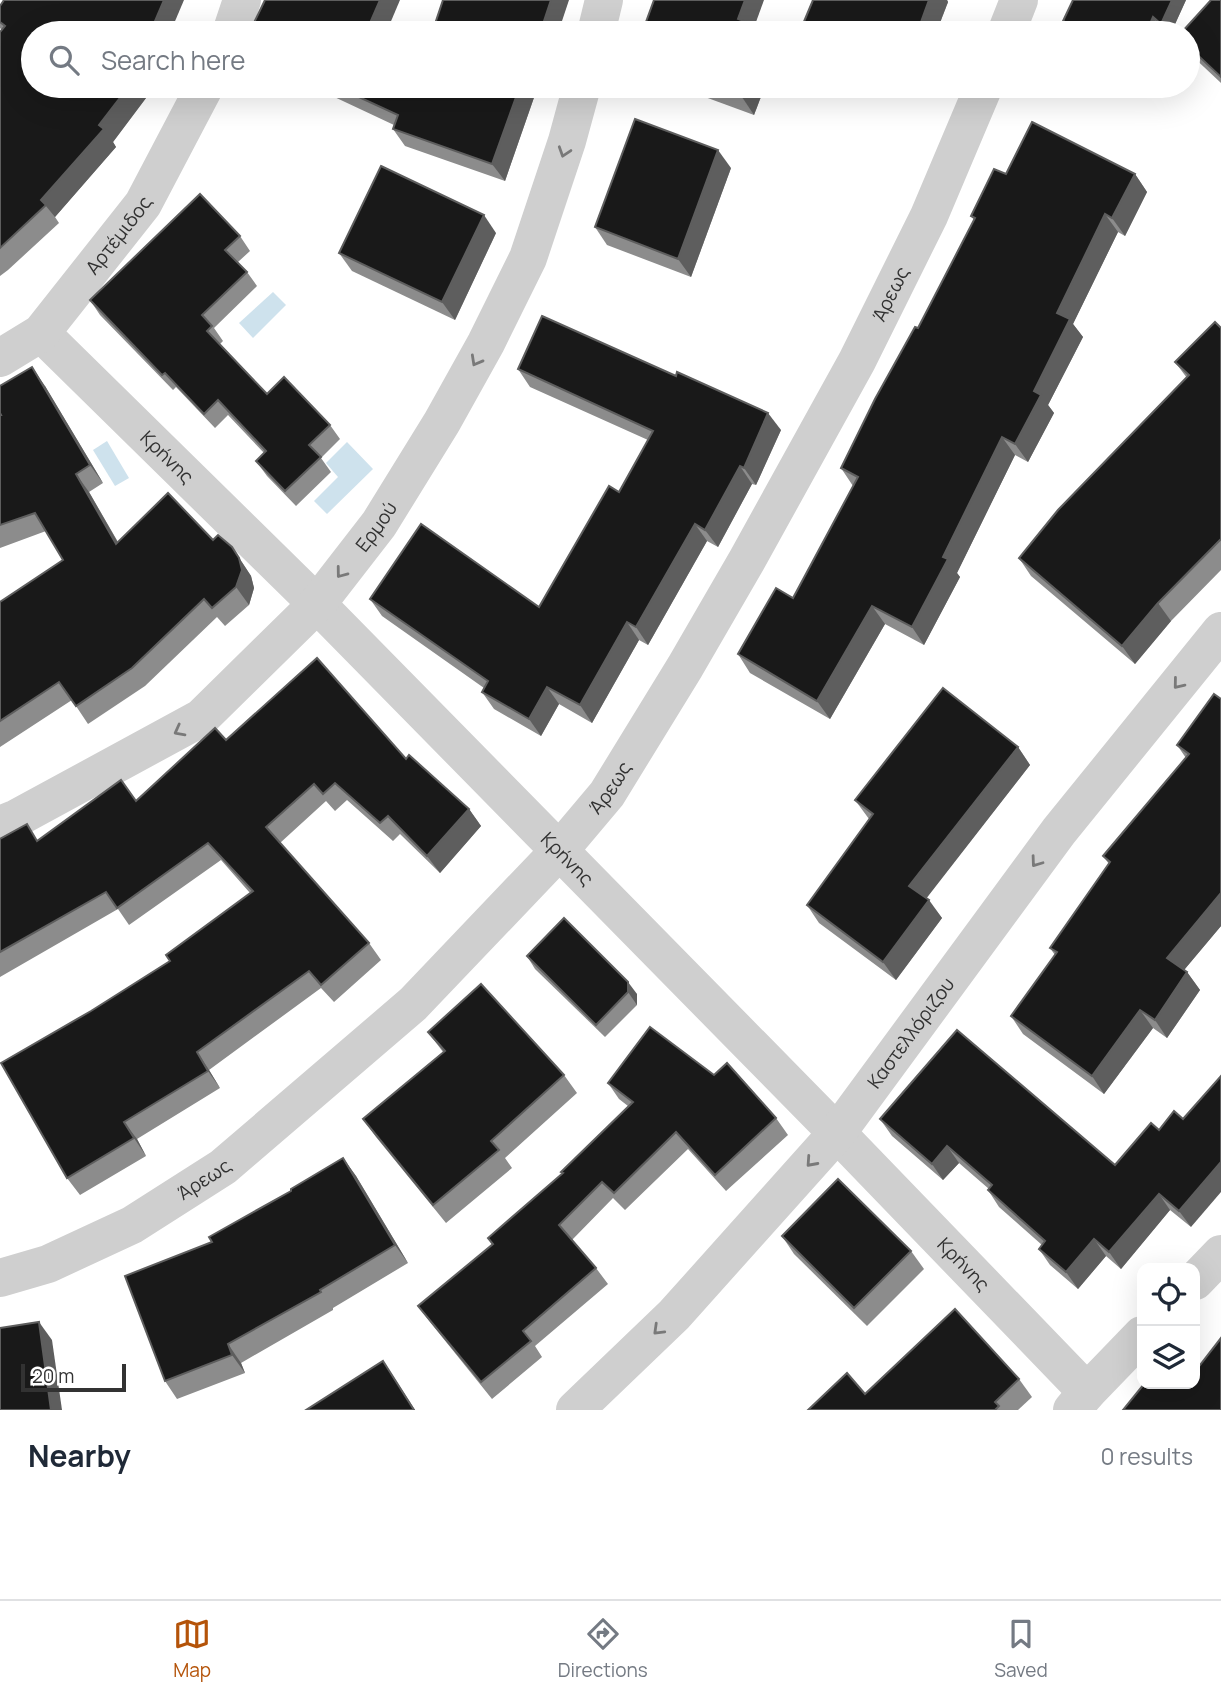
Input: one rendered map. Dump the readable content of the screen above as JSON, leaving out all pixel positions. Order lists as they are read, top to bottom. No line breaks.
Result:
{"streets":{"street":["Αρτέμιδος","Άρεως","Κρήνης","Ερμού","Καστελλόριζου"]},"crossings":[["Αρτέμιδος","Κρήνης"],["Άρεως","Κρήνης"],["Κρήνης","Ερμού"],["Κρήνης","Καστελλόριζου"]],"one_way":["Ερμού","Καστελλόριζου"],"scale_bar":"20 m","page":{"search":"Search here","scale":"20 m","heading":["Nearby","0 results"],"nav":["Map","Directions","Saved"]}}
